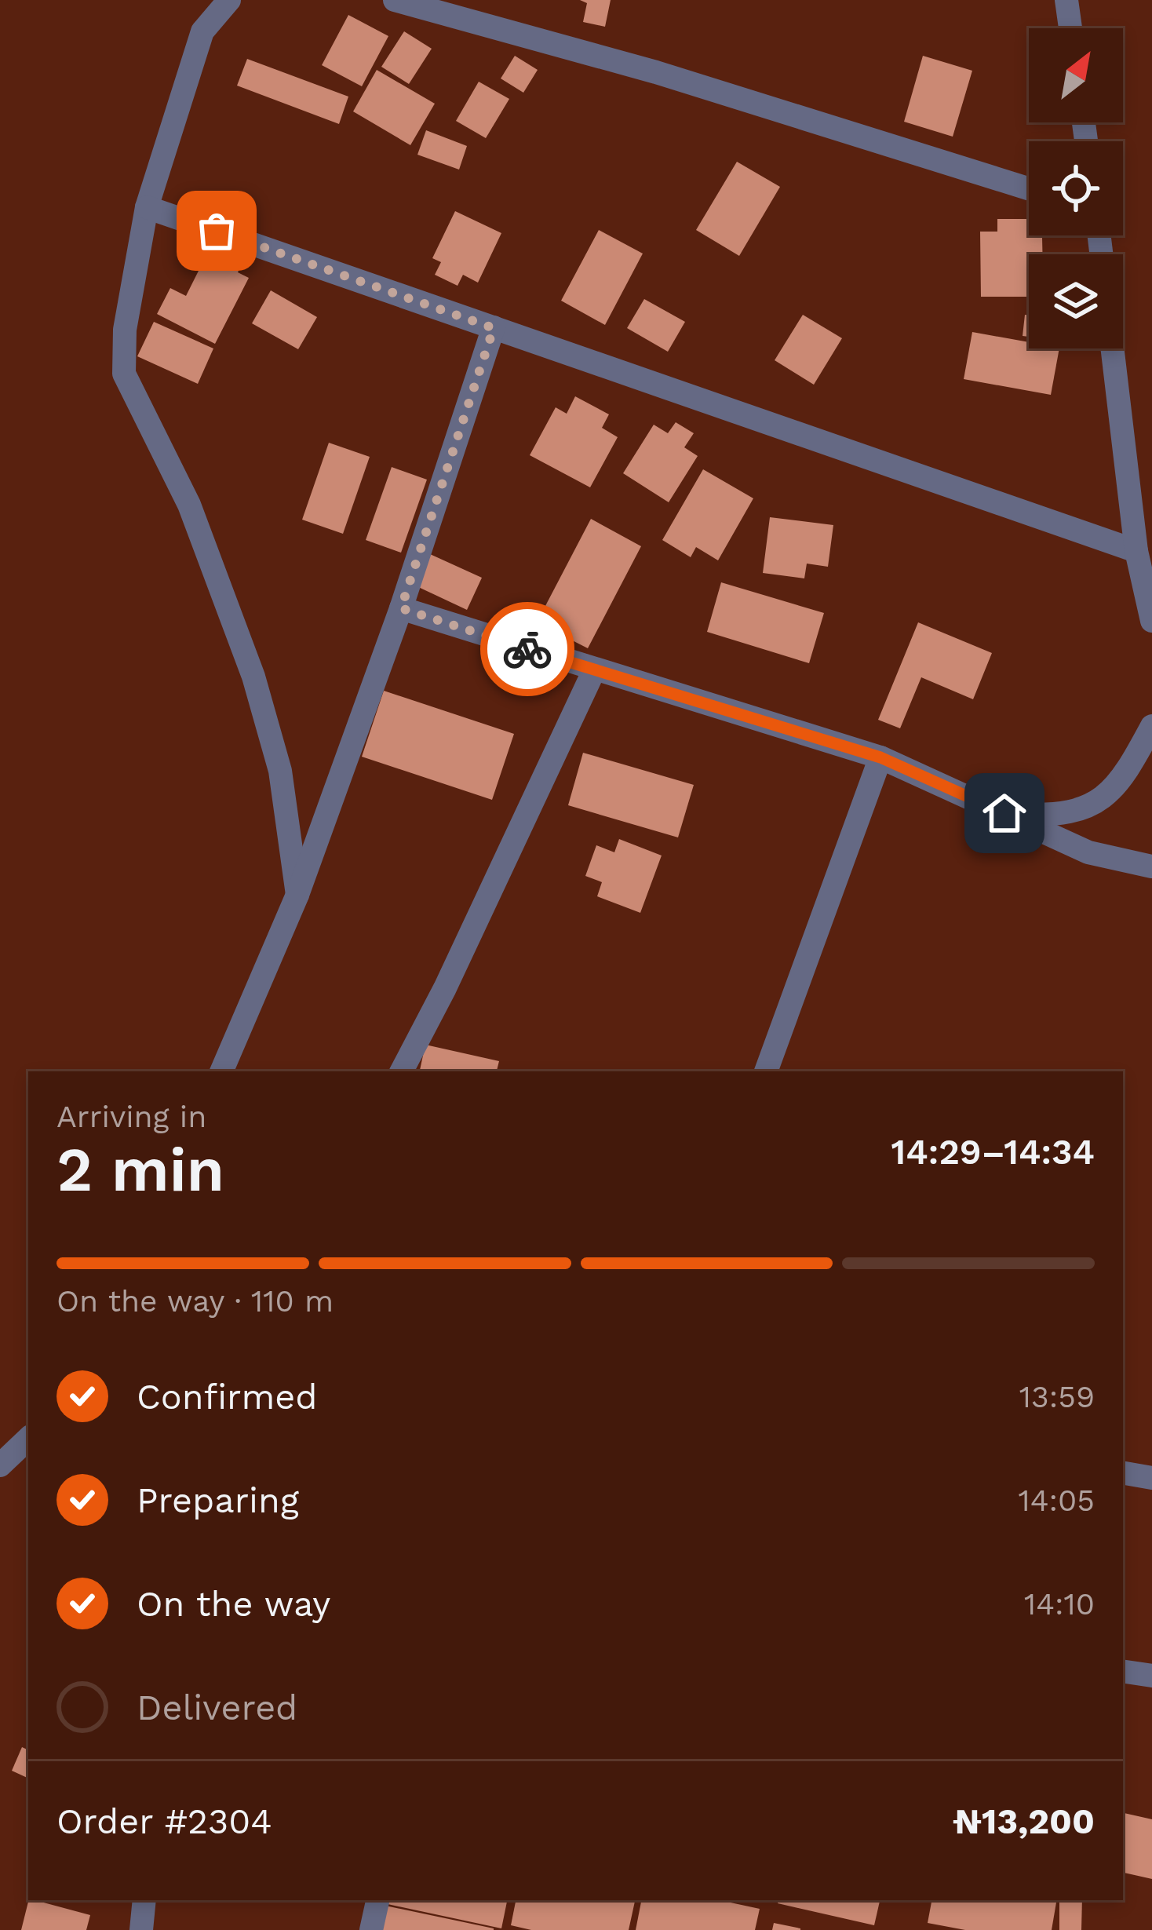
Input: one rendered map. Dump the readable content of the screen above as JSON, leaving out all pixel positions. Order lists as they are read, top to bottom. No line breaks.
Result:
{"north":"top right","page":{"heading":["2 min","Arriving in","14:29–14:34"],"panel":["Order #2304","₦13,200"],"bar":"On the way · 110 m","list":[["Confirmed","13:59"],["Preparing","14:05"],["On the way","14:10"],"Delivered"]}}
